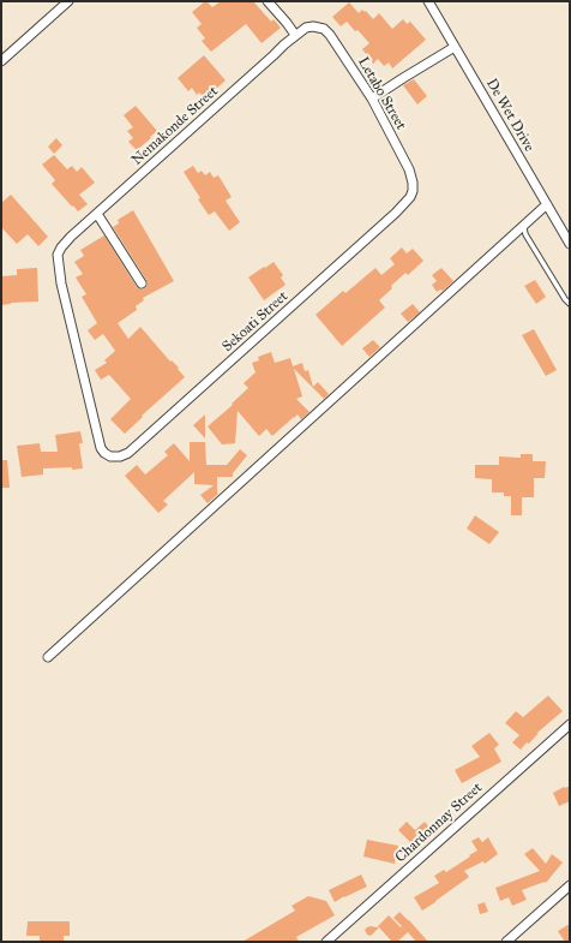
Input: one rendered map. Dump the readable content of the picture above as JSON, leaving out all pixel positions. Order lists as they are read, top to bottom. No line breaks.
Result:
{"streets":{"street":["Letabo Street","De Wet Drive","Nemakonde Street","Sekoati Street","Chardonnay Street"]},"crossings":[["Letabo Street","Nemakonde Street"],["Letabo Street","Sekoati Street"],["Nemakonde Street","Sekoati Street"]]}
